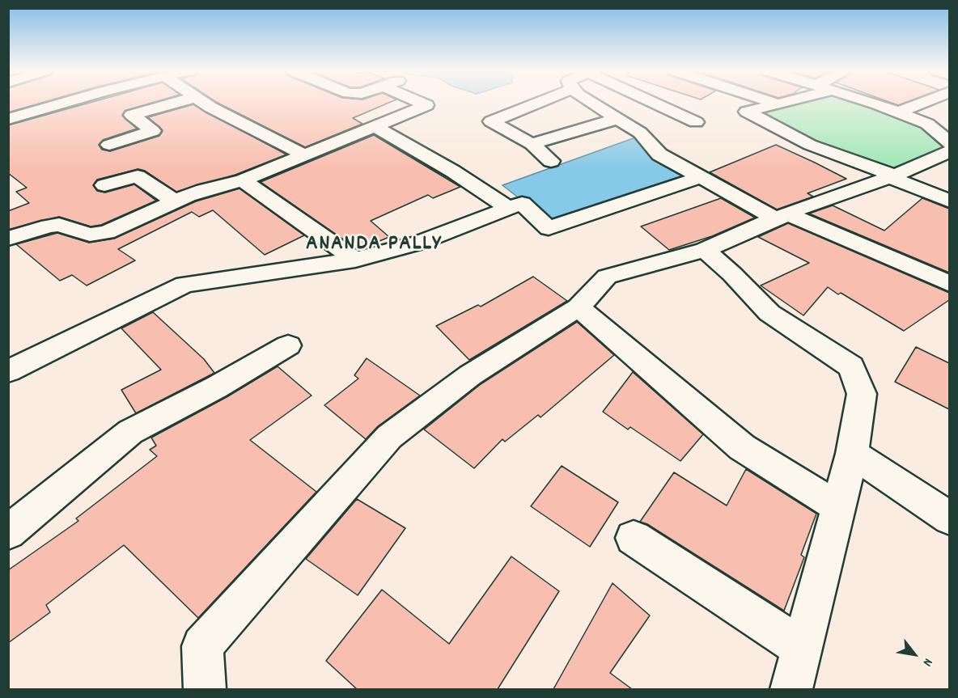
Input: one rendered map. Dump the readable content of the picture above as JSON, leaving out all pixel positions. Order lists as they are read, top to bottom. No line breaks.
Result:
{"districts":["ANANDA PALLY"],"north":"bottom right"}
